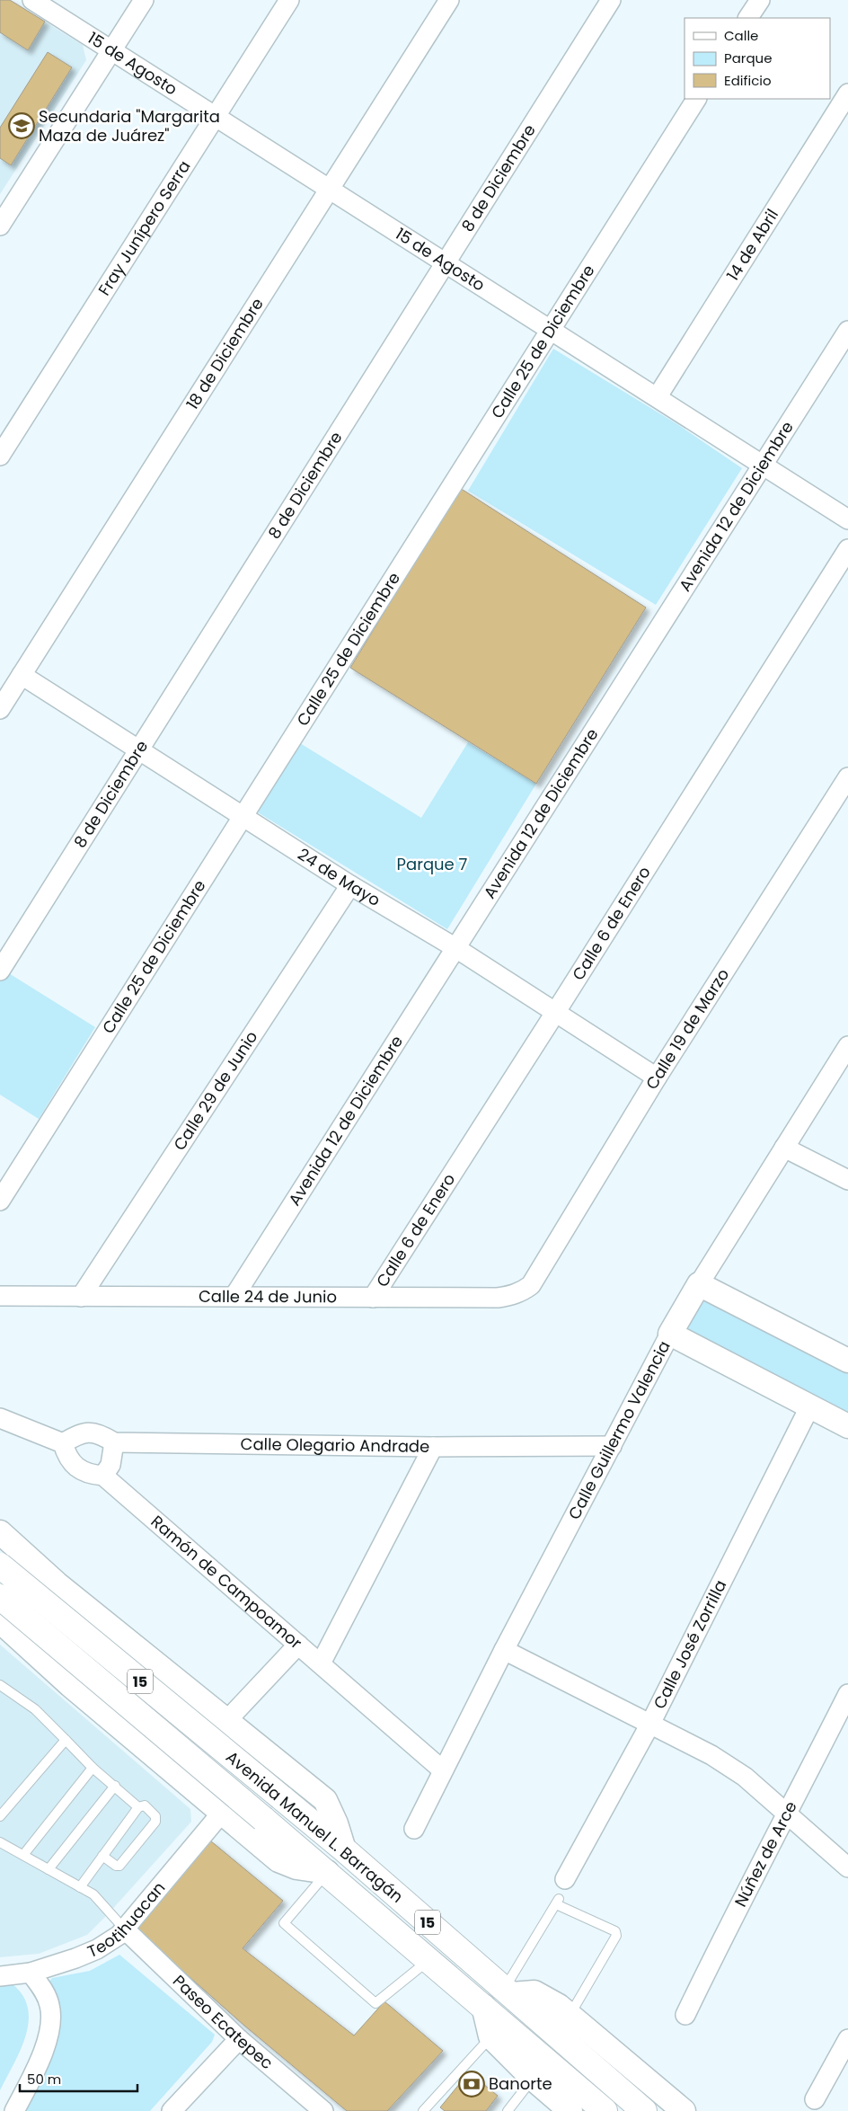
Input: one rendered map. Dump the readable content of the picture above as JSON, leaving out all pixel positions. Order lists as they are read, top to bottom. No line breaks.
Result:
{"streets":{"highway":["15","Avenida Manuel L. Barragán"],"street":["15 de Agosto","8 de Diciembre","Fray Junípero Serra","14 de Abril","Calle 25 de Diciembre","18 de Diciembre","Avenida 12 de Diciembre","24 de Mayo","Calle 6 de Enero","Calle 19 de Marzo","Calle 29 de Junio","Calle 24 de Junio","Calle Guillermo Valencia","Calle Olegario Andrade","Ramón de Campoamor","Calle José Zorrilla","Núñez de Arce","Teotihuacan","Paseo Ecatepec"]},"crossings":[["15 de Agosto","8 de Diciembre"],["15 de Agosto","Fray Junípero Serra"],["15 de Agosto","14 de Abril"],["15 de Agosto","Calle 25 de Diciembre"],["15 de Agosto","18 de Diciembre"],["15 de Agosto","Avenida 12 de Diciembre"],["8 de Diciembre","24 de Mayo"],["Calle 25 de Diciembre","24 de Mayo"],["18 de Diciembre","24 de Mayo"],["Avenida 12 de Diciembre","24 de Mayo"],["Avenida 12 de Diciembre","Calle 24 de Junio"],["24 de Mayo","Calle 6 de Enero"],["24 de Mayo","Calle 19 de Marzo"],["24 de Mayo","Calle 29 de Junio"],["Calle 6 de Enero","Calle 24 de Junio"],["Calle 19 de Marzo","Calle 24 de Junio"],["Calle 29 de Junio","Calle 24 de Junio"],["Calle Guillermo Valencia","Calle Olegario Andrade"],["Calle Guillermo Valencia","Ramón de Campoamor"],["Calle Olegario Andrade","Ramón de Campoamor"],["Teotihuacan","Paseo Ecatepec"]],"parks":["Parque 7"],"places":{"school or university":["Secundaria \"Margarita Maza de Juárez\""],"bank":["Banorte"]},"legend":["Calle","Parque","Edificio"],"scale_bar":"50 m"}
